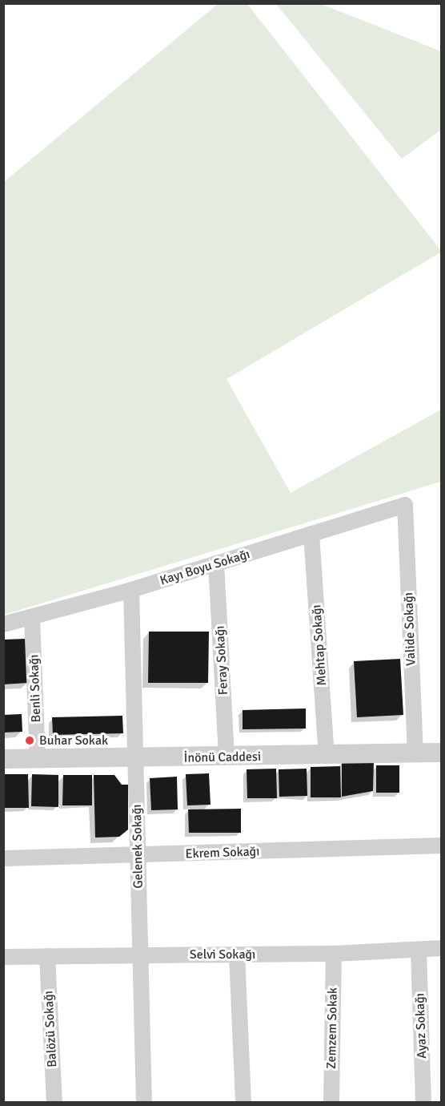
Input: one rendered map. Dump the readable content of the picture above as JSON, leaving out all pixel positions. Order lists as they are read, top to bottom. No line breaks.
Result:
{"streets":{"street":["Kayı Boyu Sokağı","Valide Sokağı","Mehtap Sokağı","Feray Sokağı","Benli Sokağı","İnönü Caddesi","Gelenek Sokağı","Ekrem Sokağı","Selvi Sokağı","Ayaz Sokağı","Zemzem Sokak","Balözü Sokağı"]},"crossings":[["Kayı Boyu Sokağı","Valide Sokağı"],["Kayı Boyu Sokağı","Mehtap Sokağı"],["Kayı Boyu Sokağı","Feray Sokağı"],["Kayı Boyu Sokağı","Benli Sokağı"],["Kayı Boyu Sokağı","Gelenek Sokağı"],["Valide Sokağı","İnönü Caddesi"],["Mehtap Sokağı","İnönü Caddesi"],["Feray Sokağı","İnönü Caddesi"],["Benli Sokağı","İnönü Caddesi"],["İnönü Caddesi","Gelenek Sokağı"],["Gelenek Sokağı","Ekrem Sokağı"],["Gelenek Sokağı","Selvi Sokağı"],["Selvi Sokağı","Ayaz Sokağı"],["Selvi Sokağı","Zemzem Sokak"],["Selvi Sokağı","Balözü Sokağı"]],"places":["Buhar Sokak"]}
